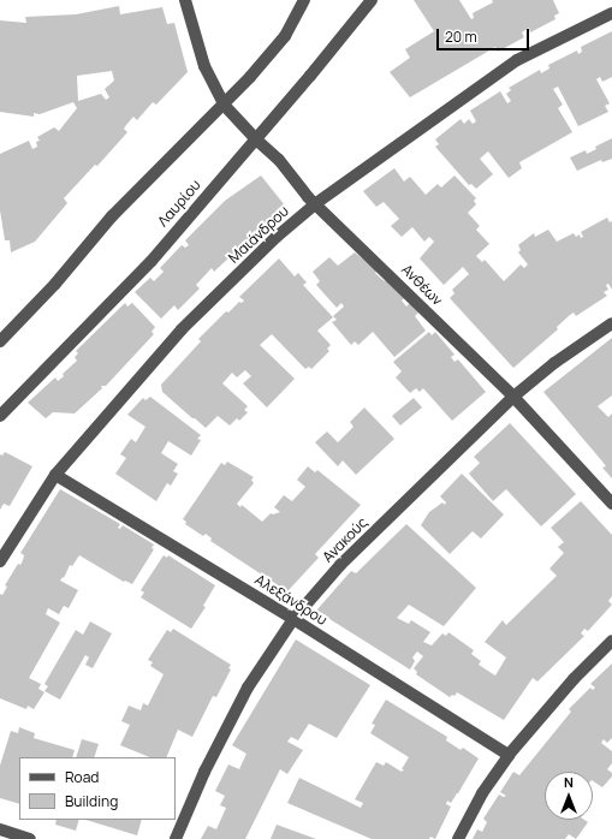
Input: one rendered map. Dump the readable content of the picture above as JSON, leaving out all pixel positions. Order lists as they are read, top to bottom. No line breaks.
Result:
{"streets":{"street":["Λαυρίου","Μαιάνδρου","Ανθέων","Ανακούς","Αλεξάνδρου"]},"crossings":[["Λαυρίου","Ανθέων"],["Μαιάνδρου","Ανθέων"],["Μαιάνδρου","Αλεξάνδρου"],["Ανθέων","Ανακούς"],["Ανακούς","Αλεξάνδρου"]],"legend":["Road","Building"],"scale_bar":"20 m","north":"top"}
